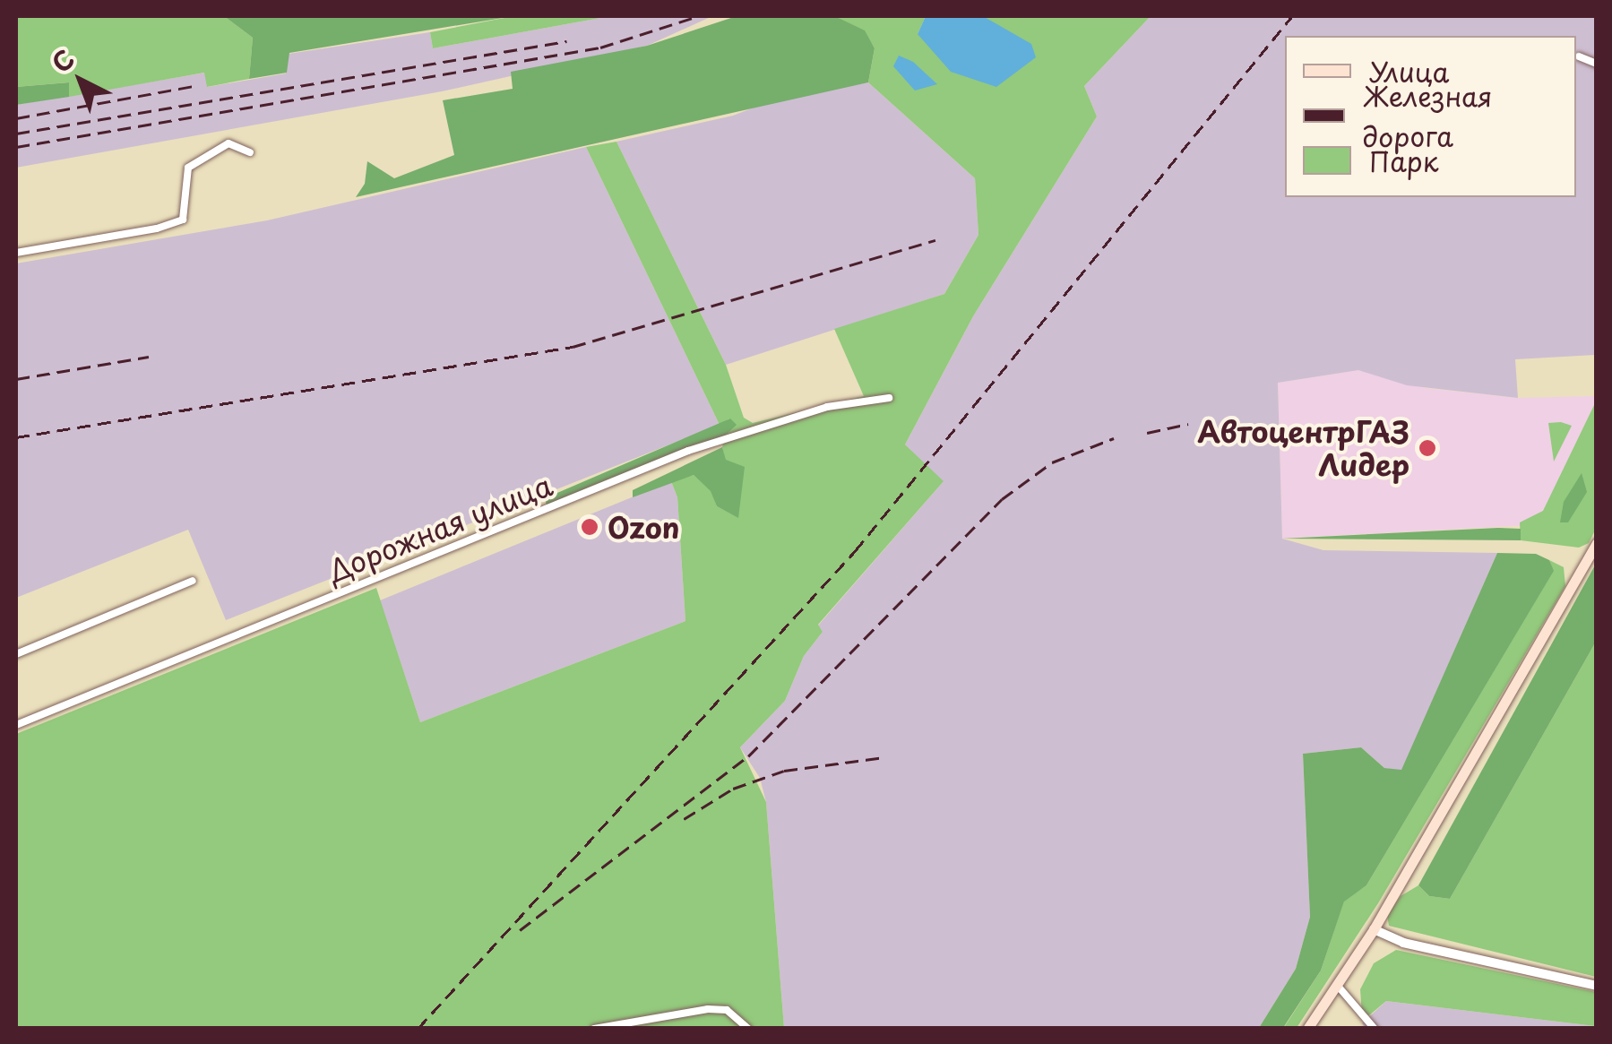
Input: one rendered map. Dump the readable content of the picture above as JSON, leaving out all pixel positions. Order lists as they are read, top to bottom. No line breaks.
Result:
{"streets":{"street":["Дорожная улица"]},"places":["АвтоцентрГАЗ Лидер","Ozon"],"legend":["Улица","Железная дорога","Парк"],"north":"top left"}
